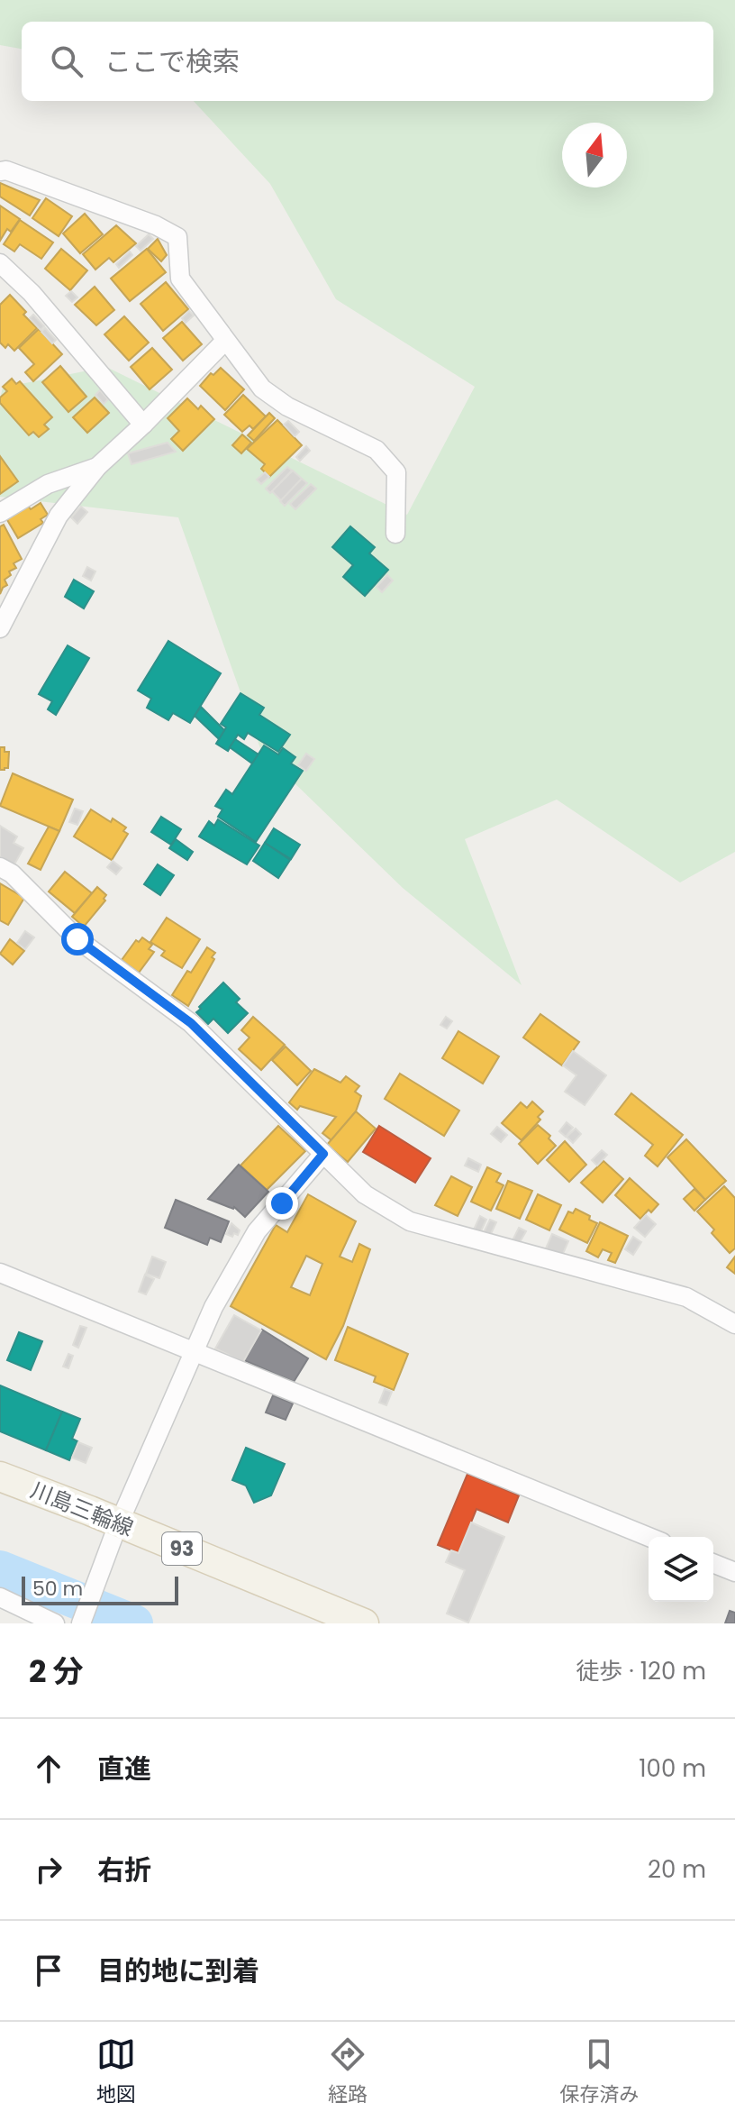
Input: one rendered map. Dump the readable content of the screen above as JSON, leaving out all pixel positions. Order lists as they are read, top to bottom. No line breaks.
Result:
{"streets":{"main road":["川島三輪線","93"]},"scale_bar":"50 m","north":"top","page":{"search":"ここで検索","scale":"50 m","heading":["2 分","徒歩 · 120 m"],"list":[["直進","100 m"],["右折","20 m"],"目的地に到着"],"nav":["地図","経路","保存済み"]}}
